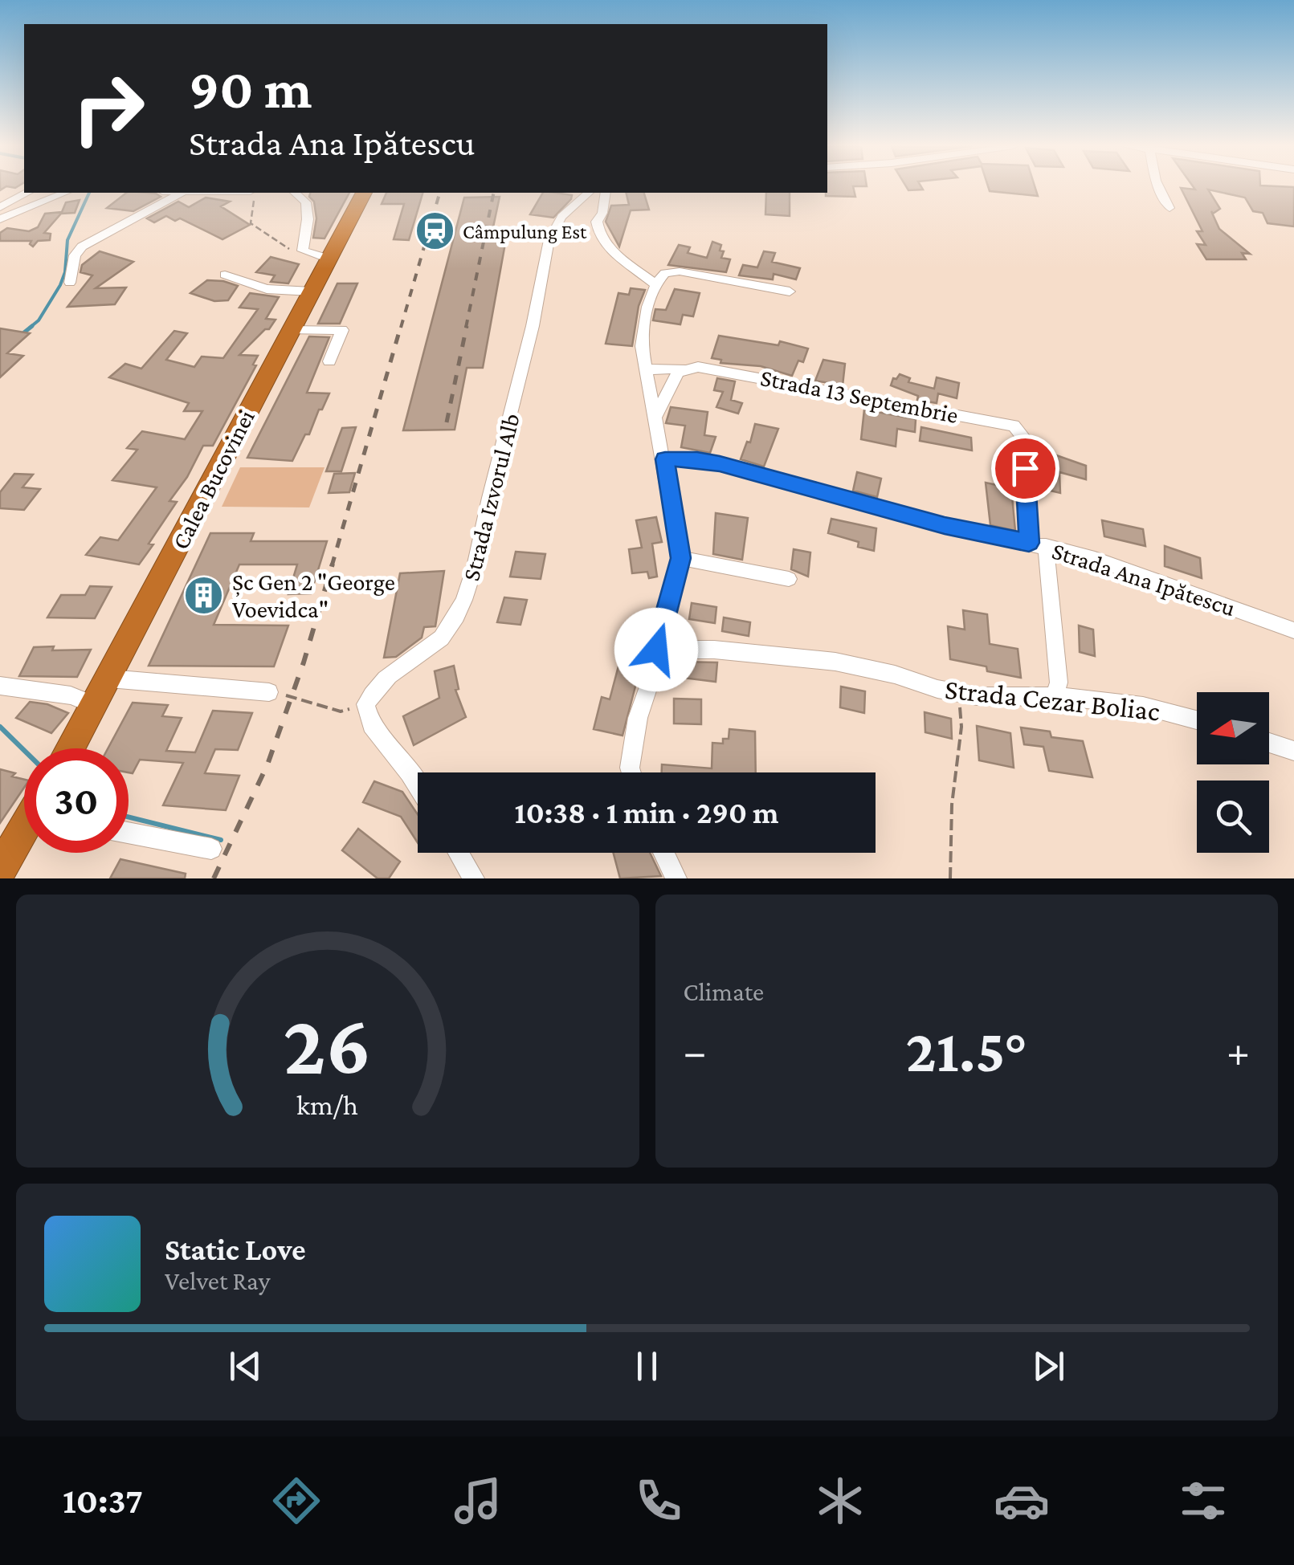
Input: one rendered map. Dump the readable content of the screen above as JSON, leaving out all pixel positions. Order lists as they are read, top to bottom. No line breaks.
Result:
{"streets":{"highway":["Calea Bucovinei"],"street":["Strada 13 Septembrie","Strada Izvorul Alb","Strada Ana Ipătescu","Strada Cezar Boliac"]},"crossings":[["Strada 13 Septembrie","Strada Ana Ipătescu"],["Strada 13 Septembrie","Strada Cezar Boliac"]],"places":{"station":["Câmpulung Est"],"building":["Șc Gen 2 \"George Voevidca\""]},"north":"left","page":{"turn":["90 m","Strada Ana Ipătescu"],"limit":"30","trip":"10:38 · 1 min · 290 m","tile":"Climate","heat":["−","21.5°","+"],"song":["Static Love","Velvet Ray"],"tabs":"10:37","gauge":["26","km/h"]}}
